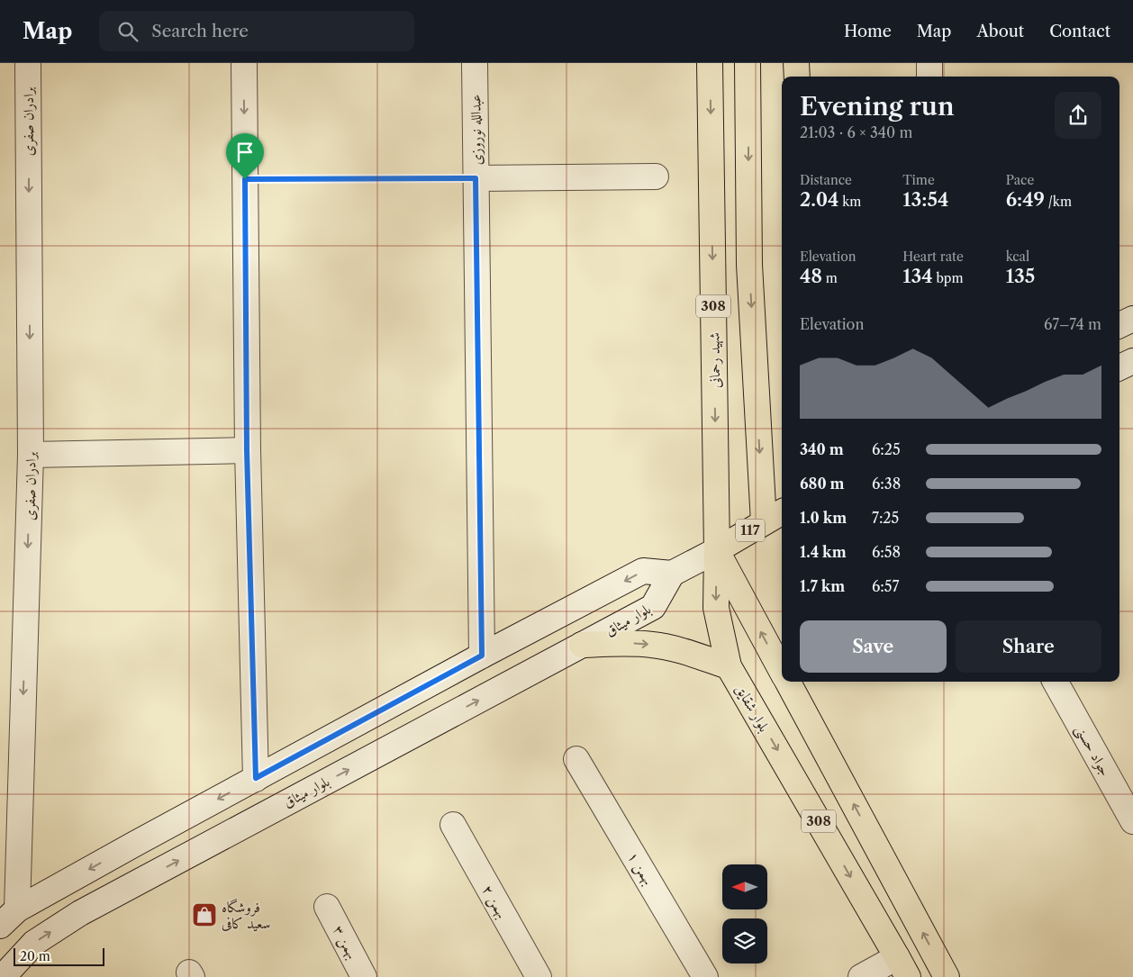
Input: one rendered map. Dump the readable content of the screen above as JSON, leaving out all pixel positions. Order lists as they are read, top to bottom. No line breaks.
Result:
{"streets":{"main road":["308","شهید رحمانی","117","بلوار شقایق"],"street":["برادران صفری","عبدالله نوروزی","بلوار میثاق","جواد حسنی","بهمن ۱","بهمن ۲","بهمن ۳"]},"crossings":[["308","شهید رحمانی"],["308","117"],["308","بلوار شقایق"],["شهید رحمانی","117"],["شهید رحمانی","بلوار شقایق"],["117","بلوار میثاق"],["117","بلوار شقایق"]],"places":{"shop":["فروشگاه سعید کافی"]},"scale_bar":"20 m","north":"left","page":{"header":"Map","search":"Search here","nav":["Home","Map","About","Contact"],"heading":["Evening run","21:03 · 6 × 340 m"],"stats":[["Distance","2.04 km"],["Time","13:54"],["Pace","6:49 /km"],["Elevation","48 m"],["Heart rate","134 bpm"],["kcal","135"]],"chart":["Elevation","67–74 m"],"list":[{"name":"340 m","note":"6:25"},{"name":"680 m","note":"6:38"},{"name":"1.0 km","note":"7:25"},{"name":"1.4 km","note":"6:58"},{"name":"1.7 km","note":"6:57"}],"buttons":["Save","Share"],"scale":"20 m"}}
